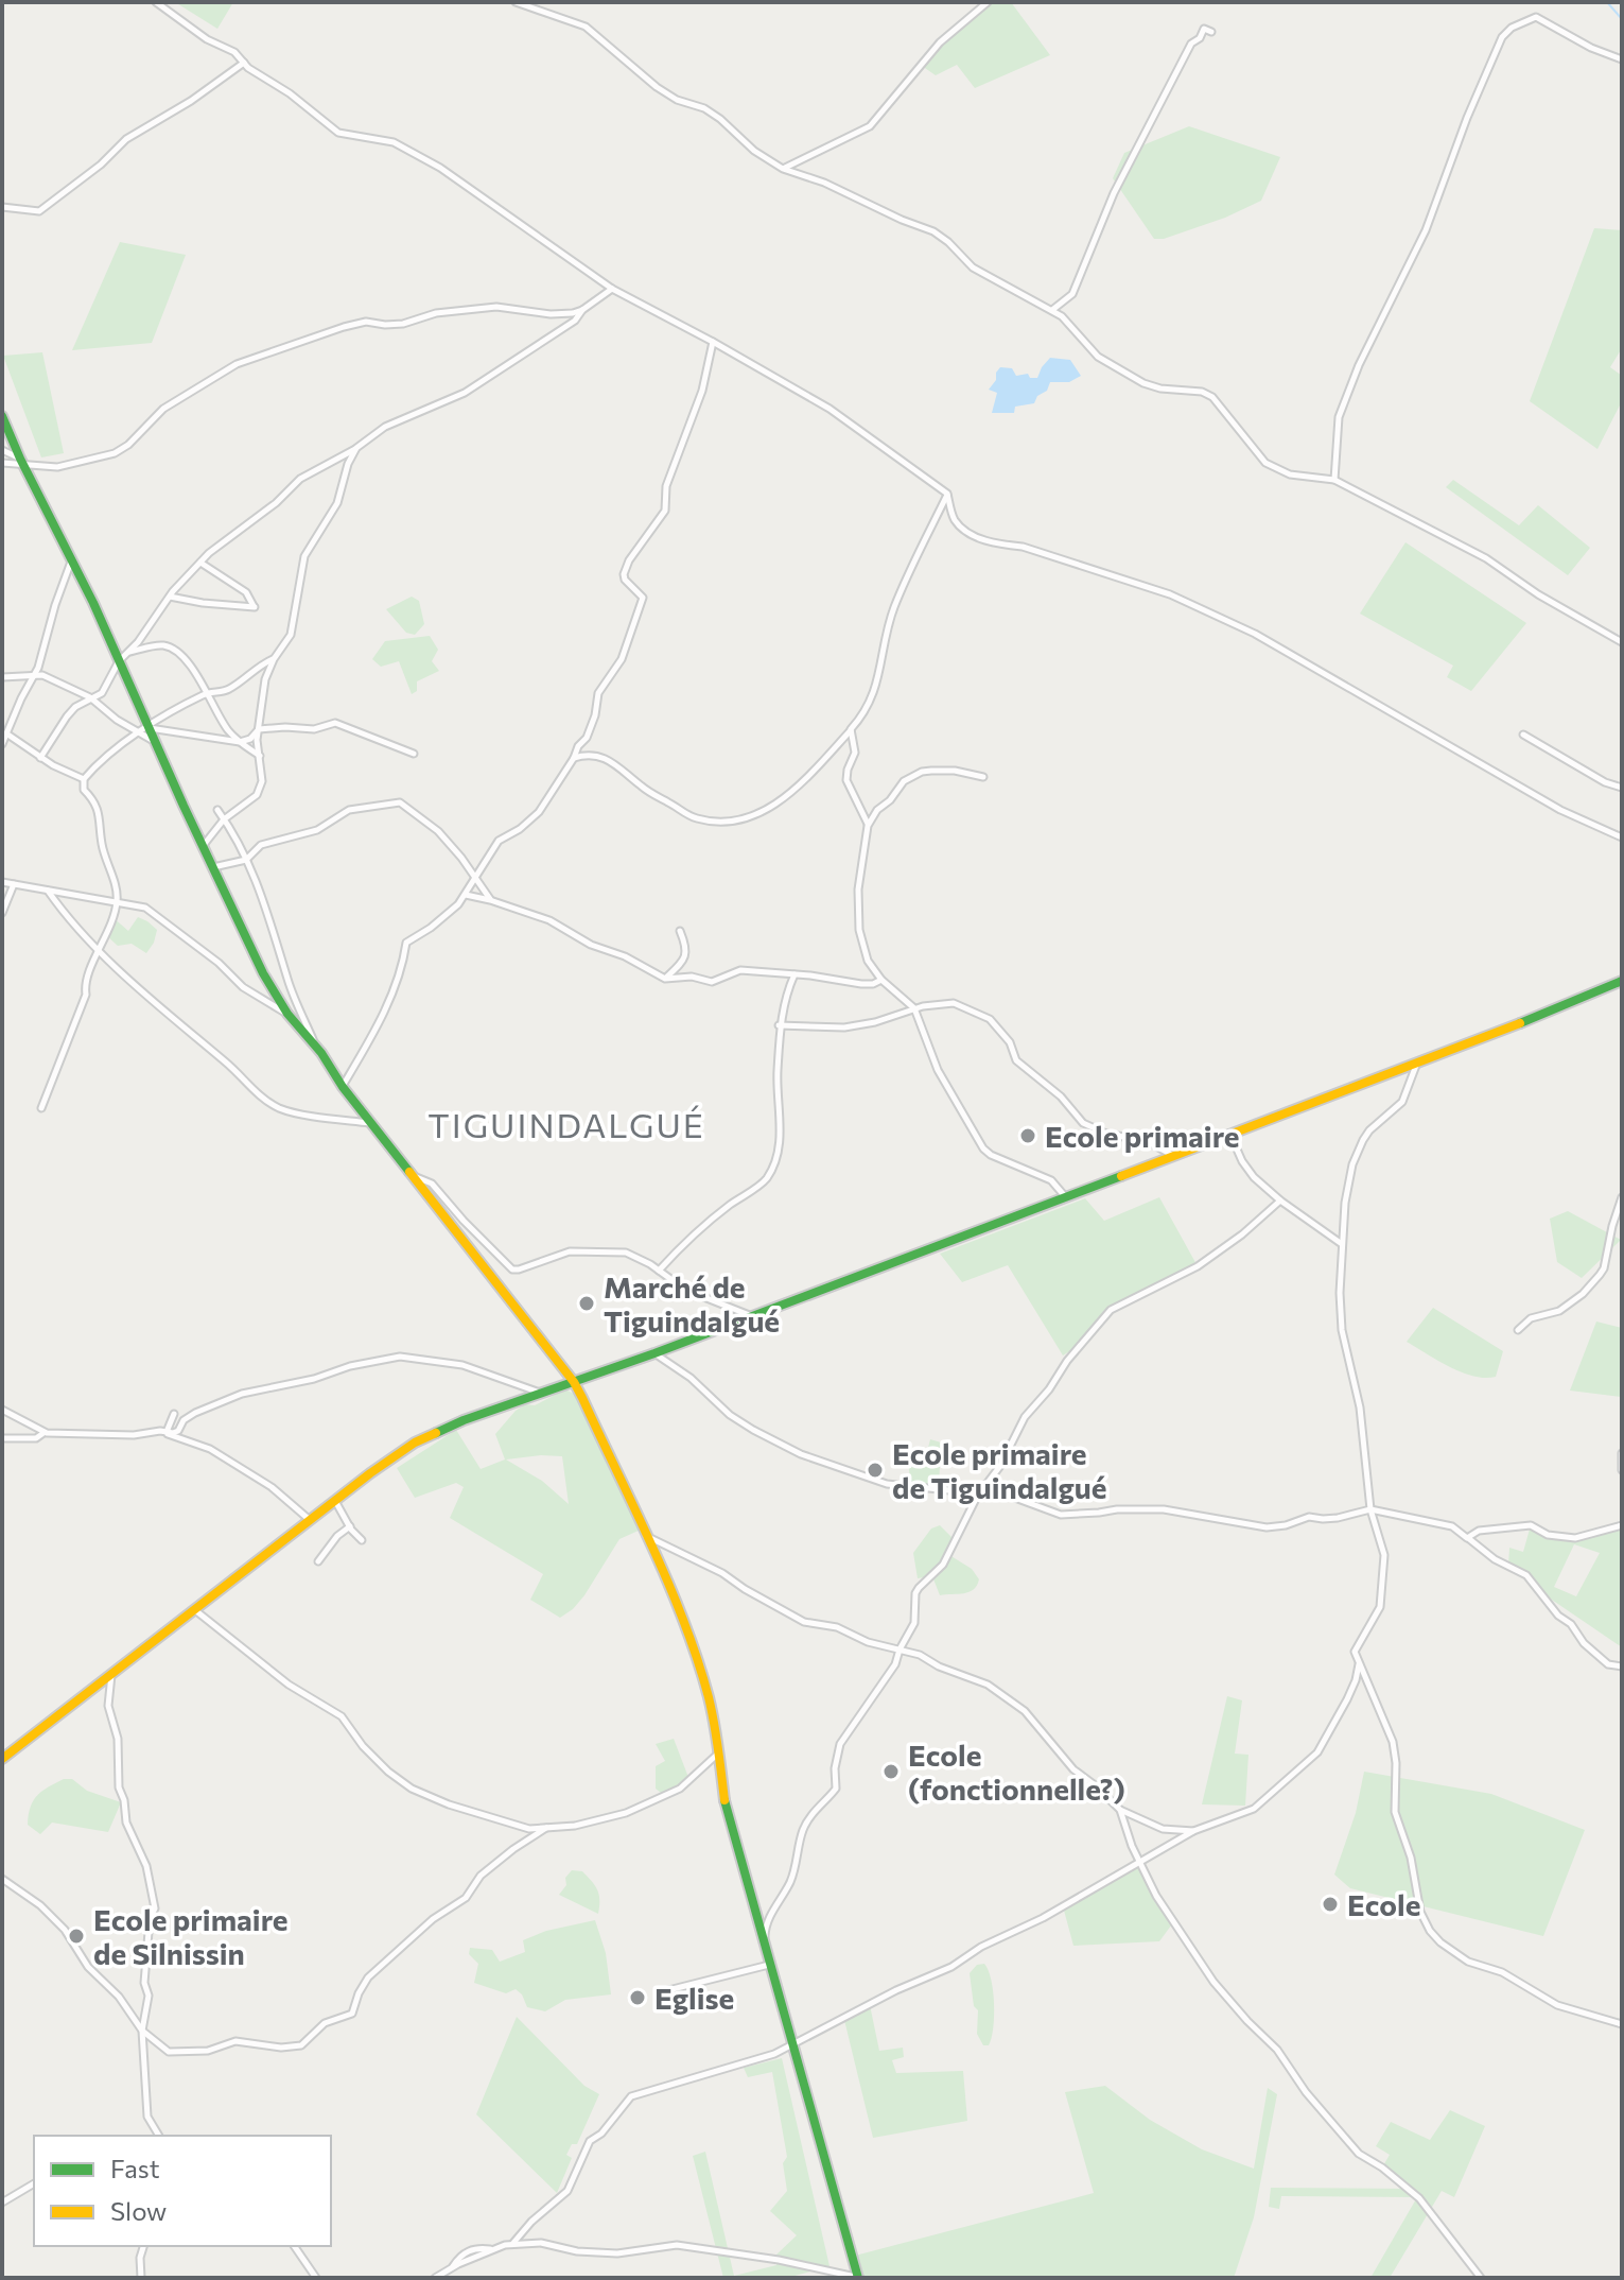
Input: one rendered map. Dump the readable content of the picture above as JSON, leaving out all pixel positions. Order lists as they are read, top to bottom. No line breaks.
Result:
{"districts":["TIGUINDALGUÉ"],"places":["Ecole primaire","Marché de Tiguindalgué","Ecole primaire de Tiguindalgué","Ecole (fonctionnelle?)","Ecole","Ecole primaire de Silnissin","Eglise"],"legend":["Fast","Slow"]}
